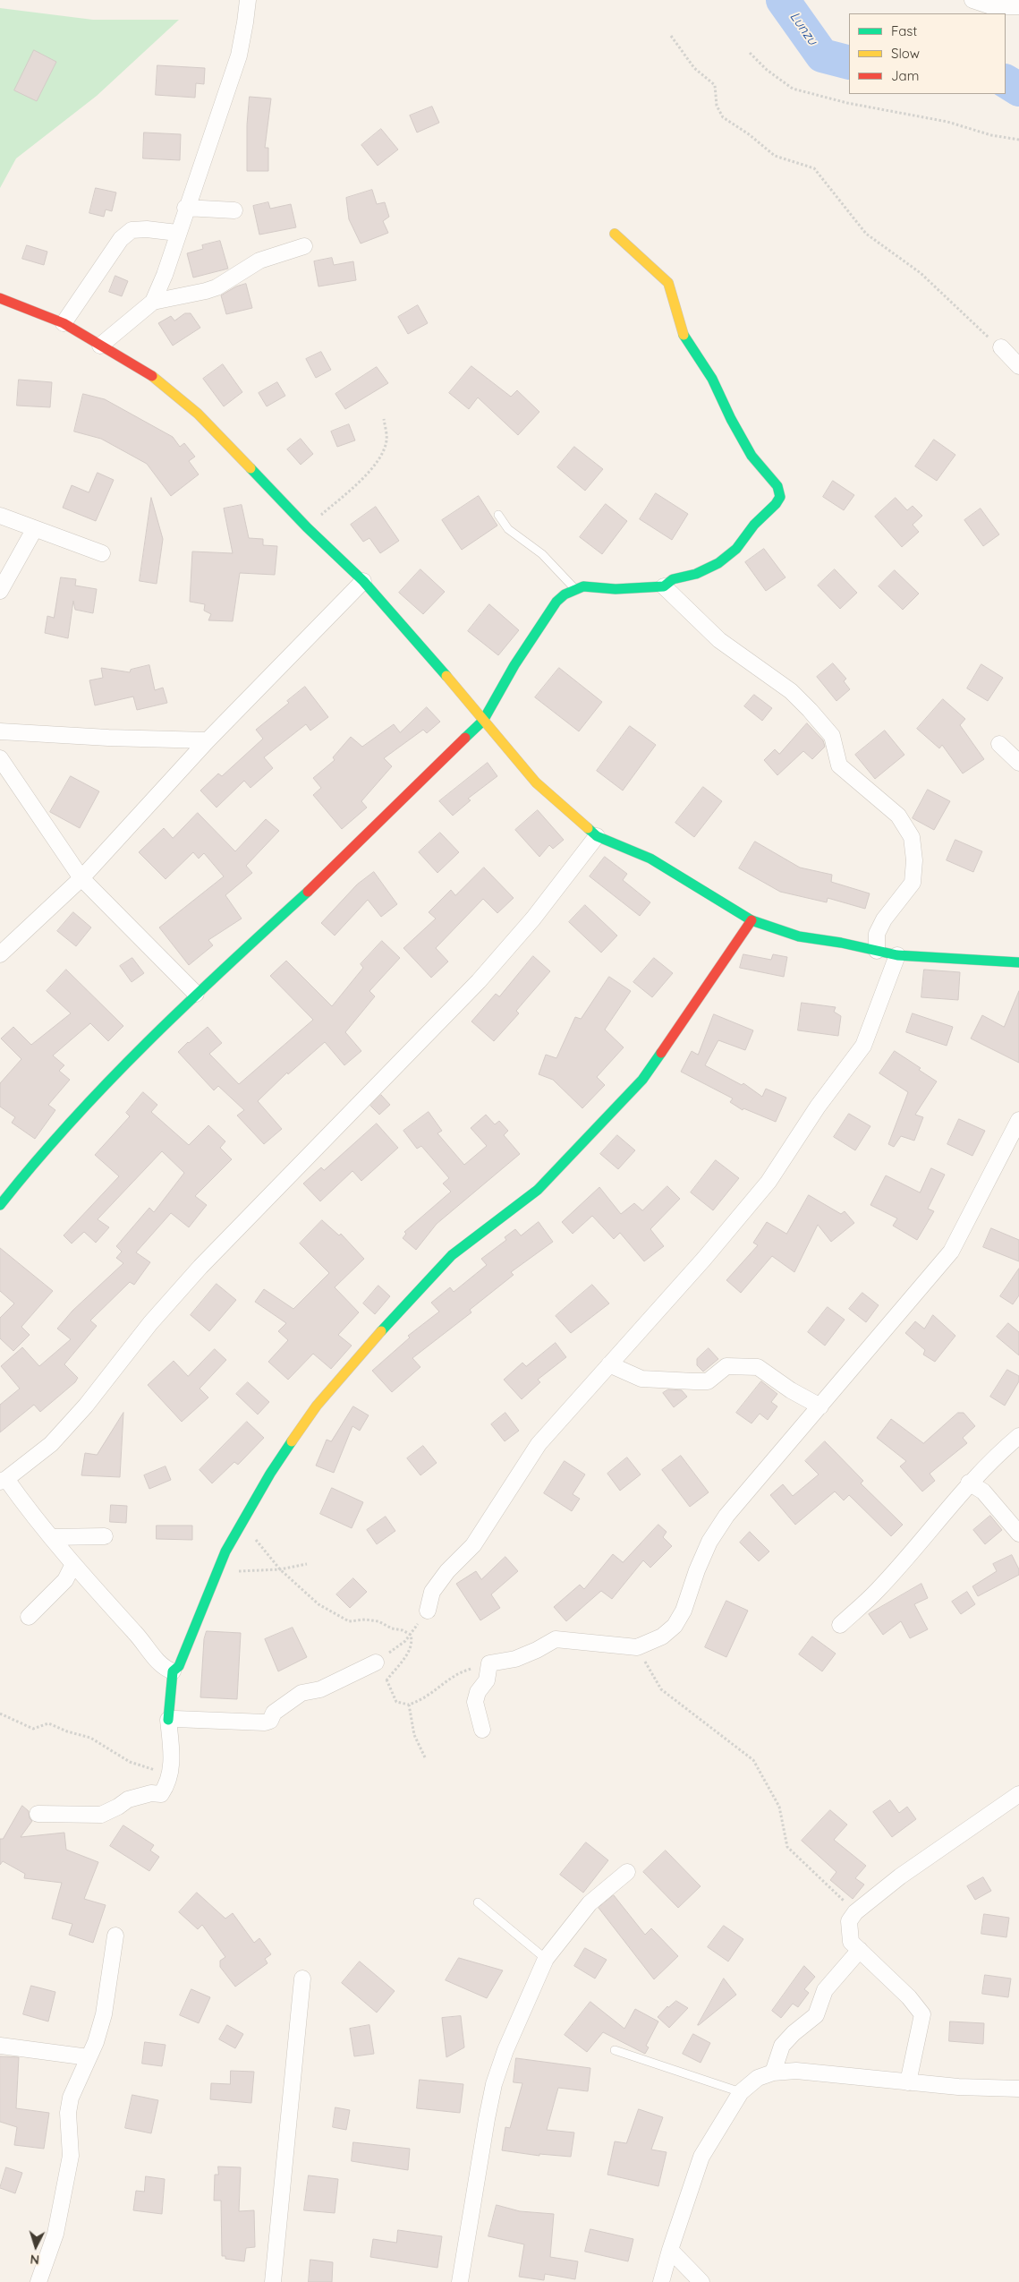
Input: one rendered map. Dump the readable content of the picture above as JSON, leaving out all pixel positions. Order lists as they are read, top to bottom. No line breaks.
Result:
{"water":["Lunzu"],"legend":["Fast","Slow","Jam"],"north":"bottom"}
